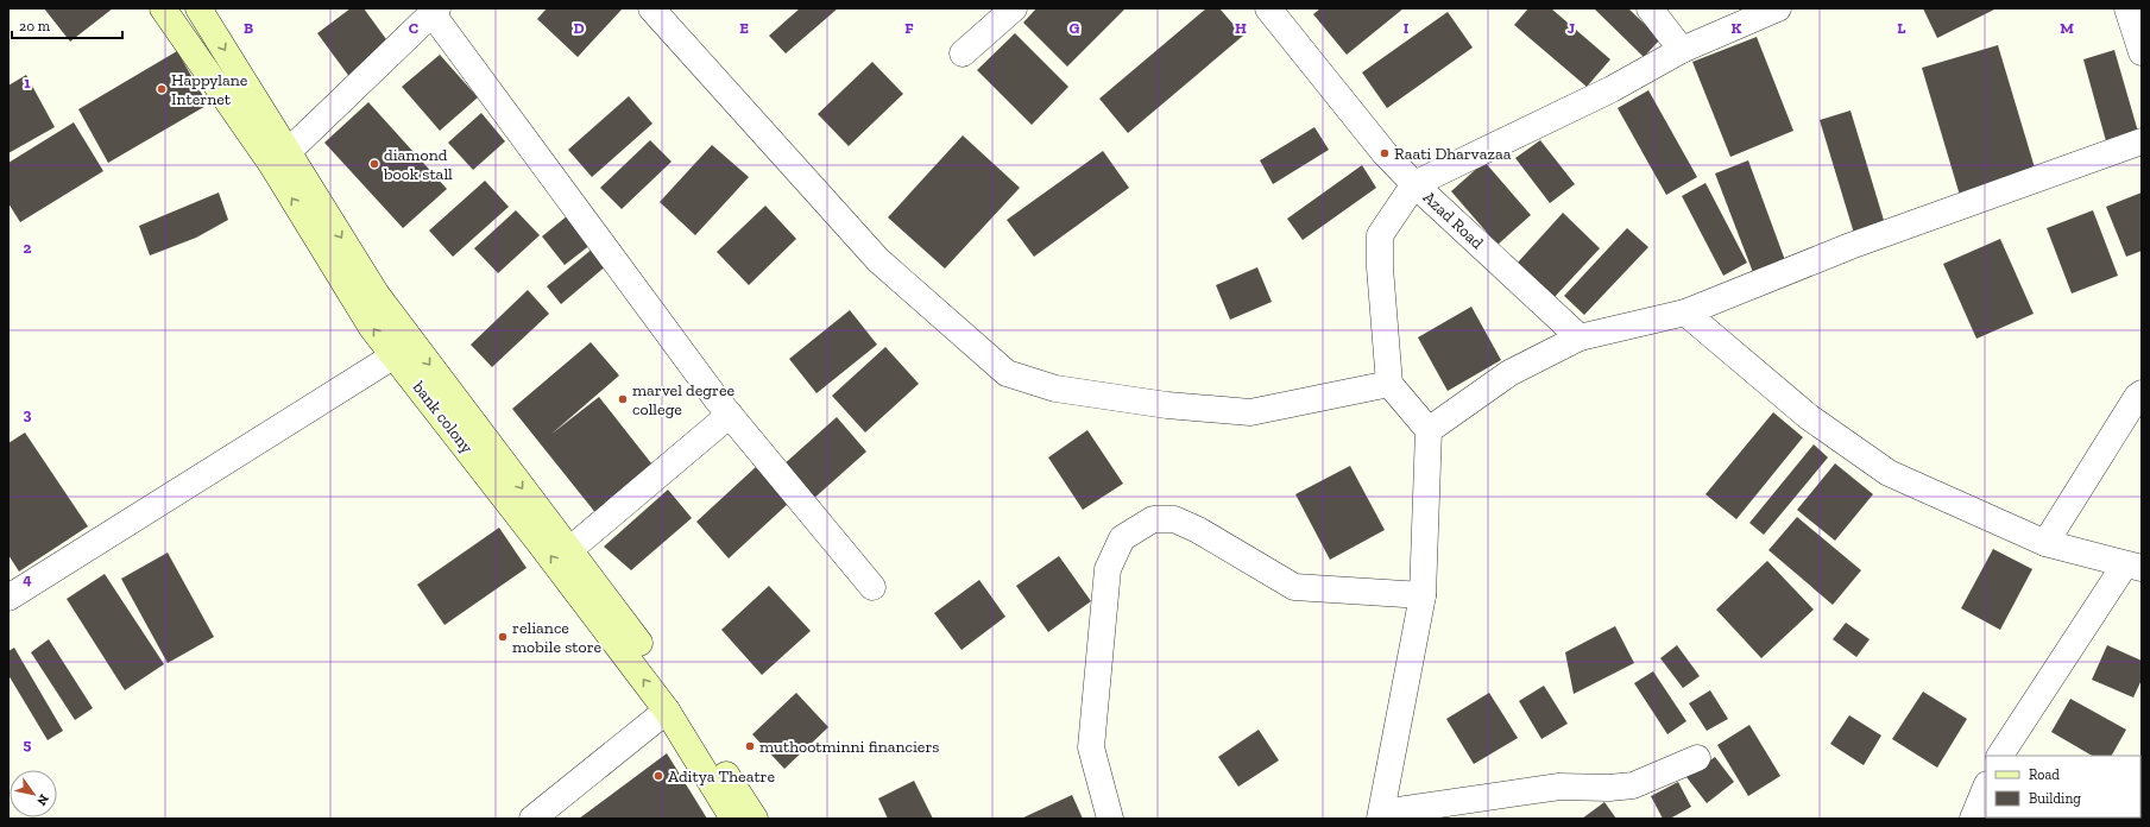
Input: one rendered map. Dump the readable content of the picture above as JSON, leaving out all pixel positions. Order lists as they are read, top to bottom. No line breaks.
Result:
{"streets":{"main road":["bank colony"],"street":["Azad Road"]},"places":["Happylane Internet","Raati Dharvazaa","diamond book stall","marvel degree college","reliance mobile store","muthootminni financiers","Aditya Theatre"],"legend":["Road","Building"],"scale_bar":"20 m","north":"bottom right","grid":{"columns":["B","C","D","E","F","G","H","I","J","K","L","M"],"rows":["1","2","3","4","5"]}}
